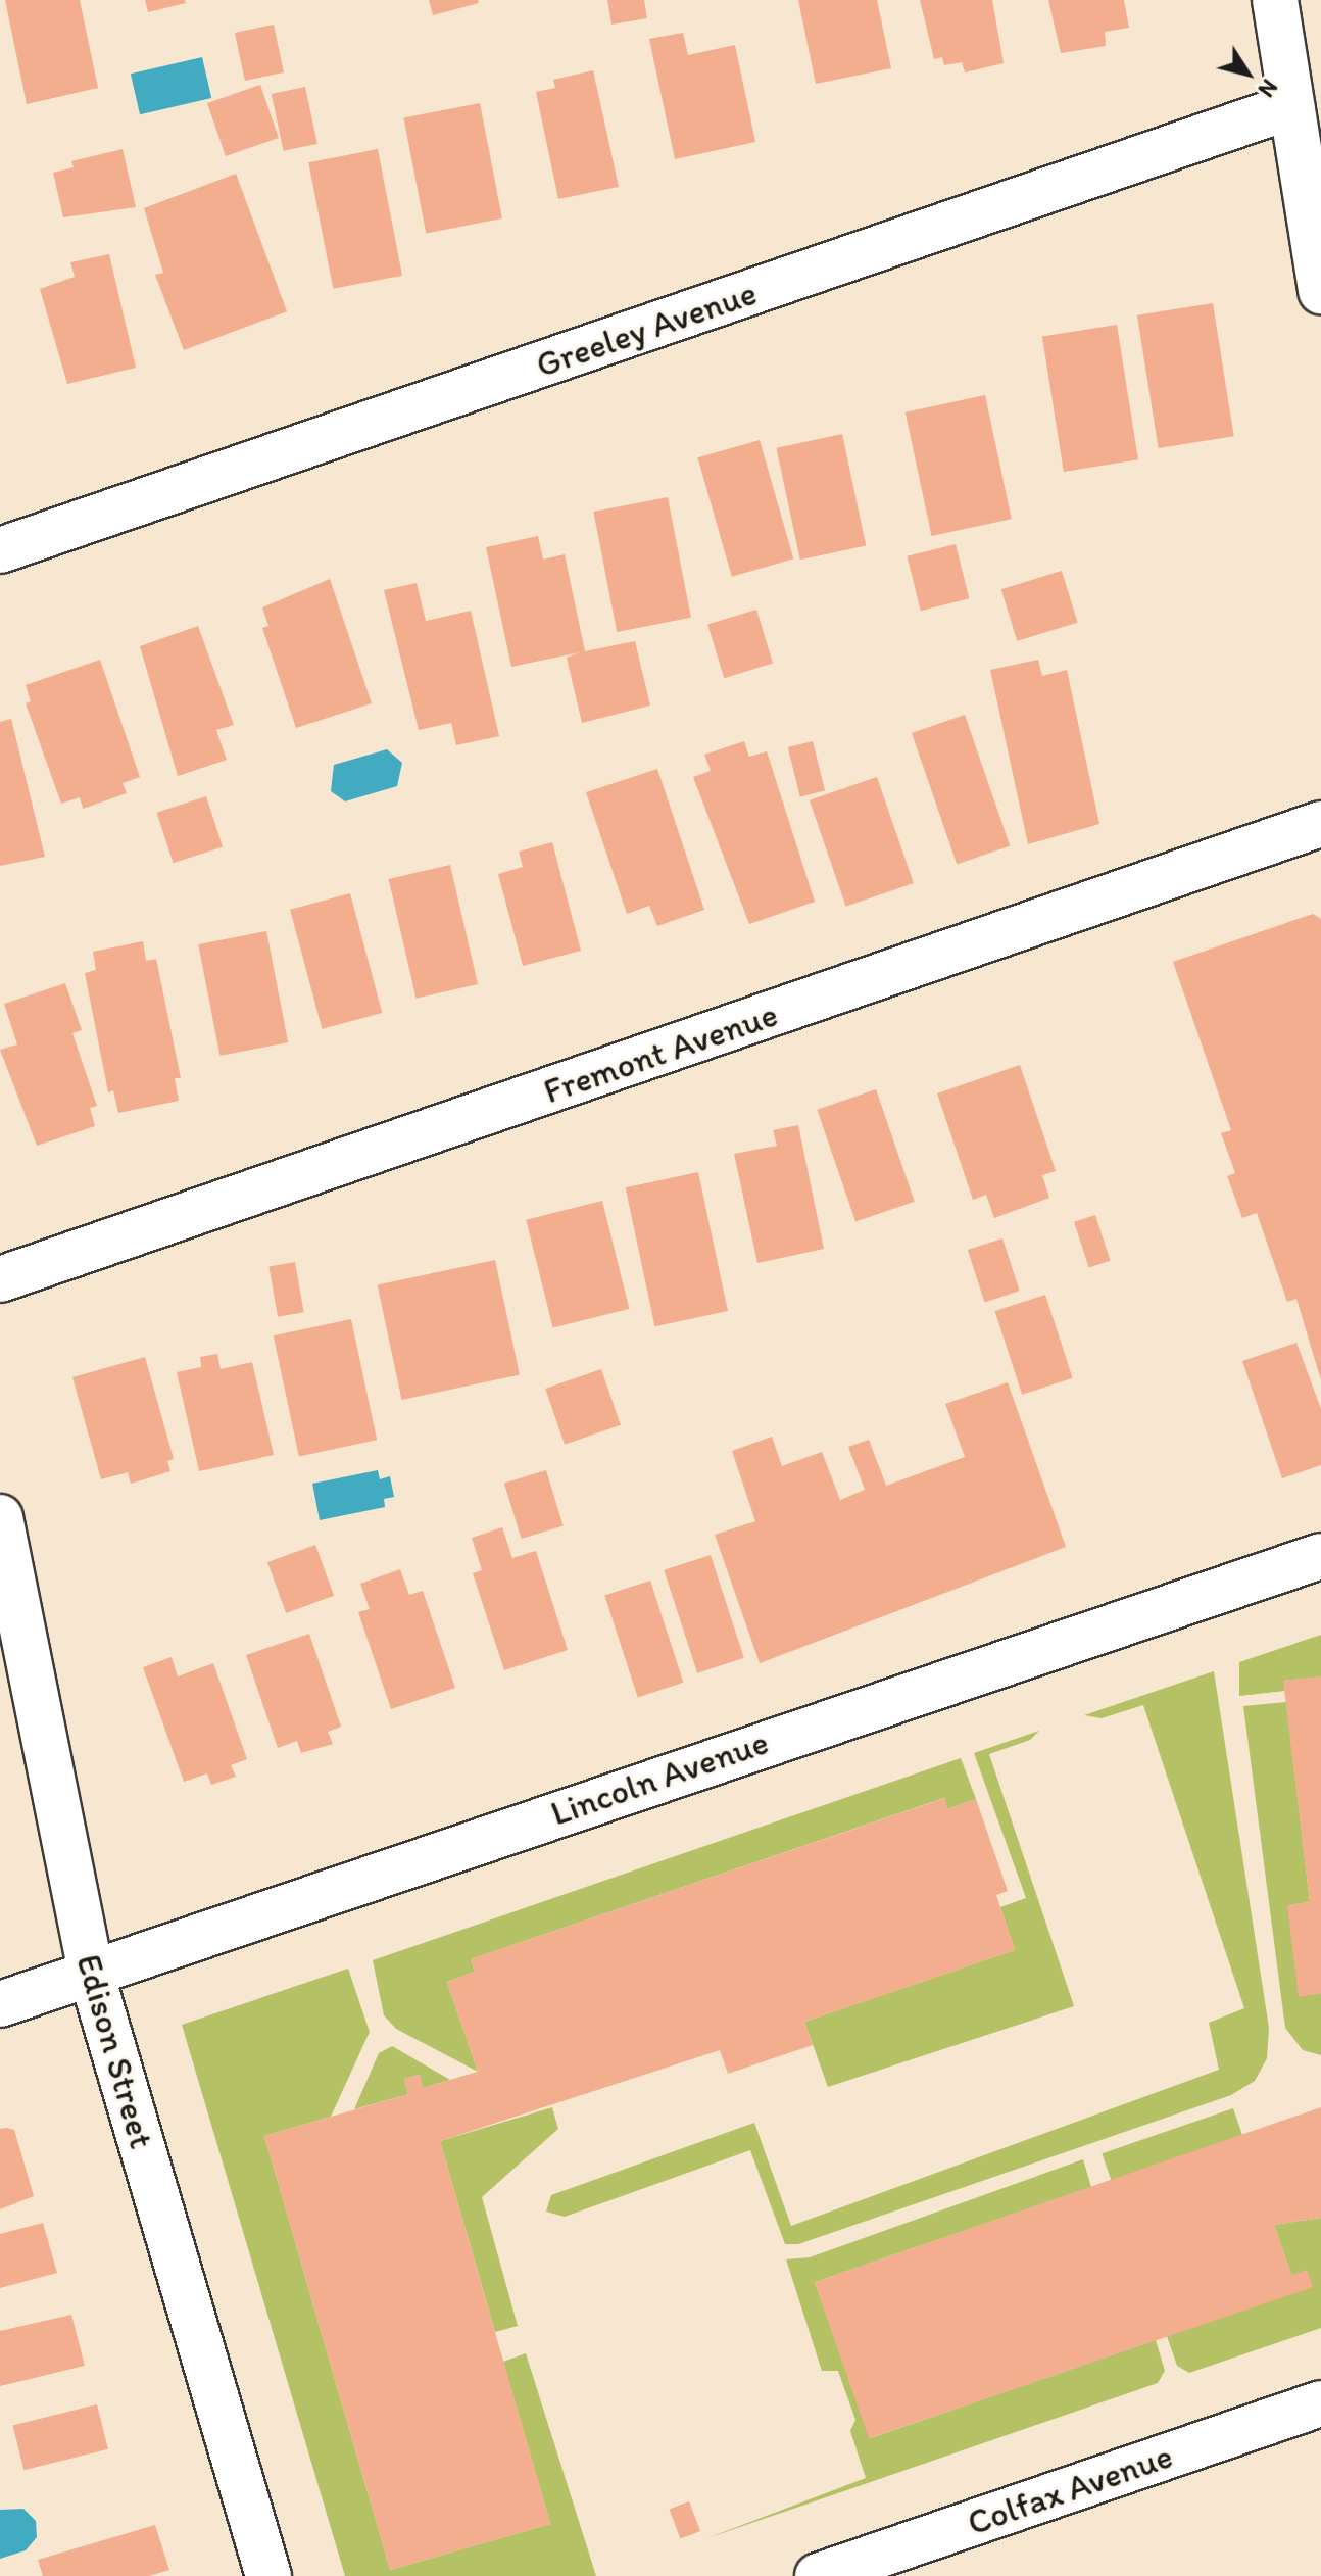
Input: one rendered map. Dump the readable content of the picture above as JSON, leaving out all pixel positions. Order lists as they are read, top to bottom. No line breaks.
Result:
{"streets":{"street":["Greeley Avenue","Fremont Avenue","Lincoln Avenue","Edison Street","Colfax Avenue"]},"crossings":[["Lincoln Avenue","Edison Street"]],"north":"bottom right"}
